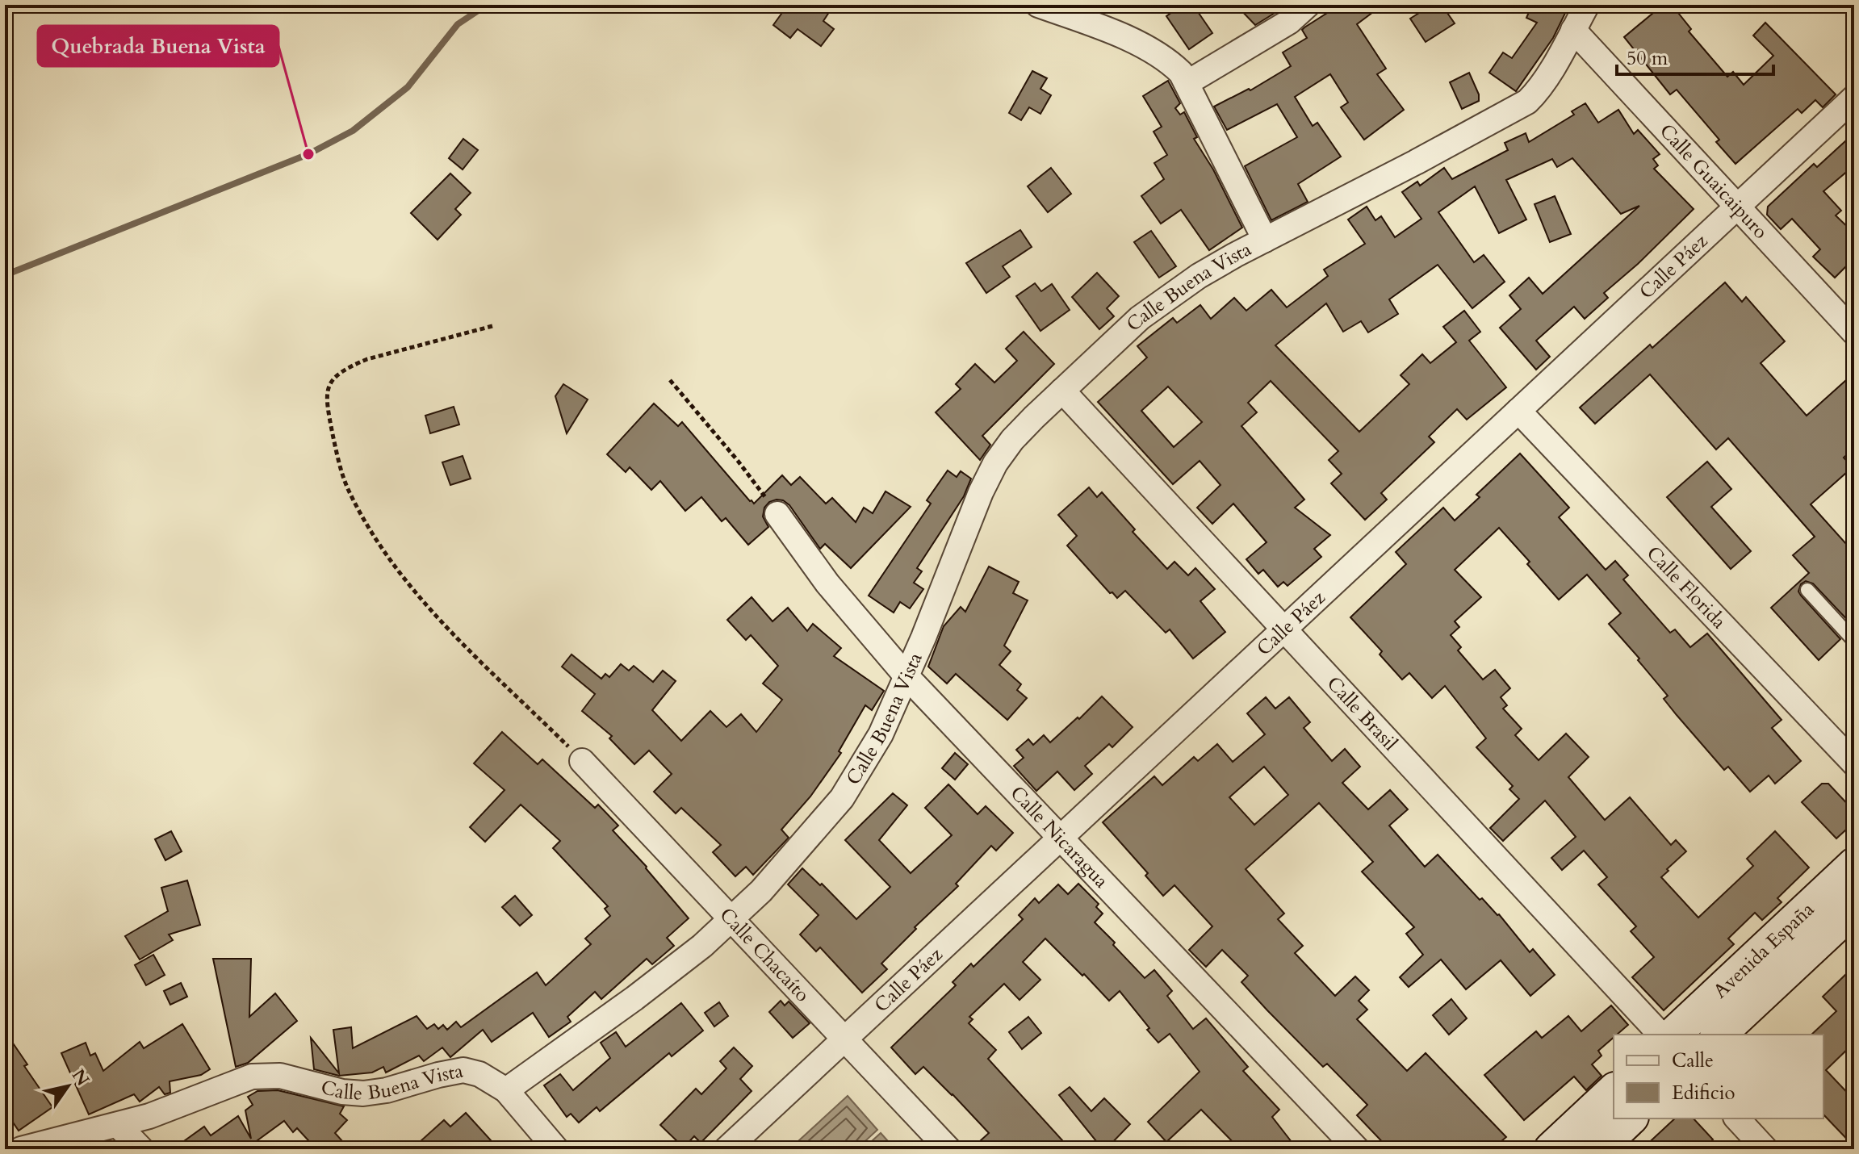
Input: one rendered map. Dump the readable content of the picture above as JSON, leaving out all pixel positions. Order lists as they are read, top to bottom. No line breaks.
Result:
{"streets":{"main road":["Avenida España"],"street":["Calle Guaicaipuro","Calle Páez","Calle Buena Vista","Calle Florida","Calle Brasil","Calle Nicaragua","Calle Chacaíto"]},"crossings":[["Calle Guaicaipuro","Calle Páez"],["Calle Guaicaipuro","Calle Buena Vista"],["Calle Páez","Calle Florida"],["Calle Páez","Calle Brasil"],["Calle Páez","Calle Nicaragua"],["Calle Páez","Calle Chacaíto"],["Calle Buena Vista","Calle Brasil"],["Calle Buena Vista","Calle Nicaragua"],["Calle Buena Vista","Calle Chacaíto"]],"places":["Quebrada Buena Vista"],"legend":["Calle","Edificio"],"scale_bar":"50 m","north":"top right"}
